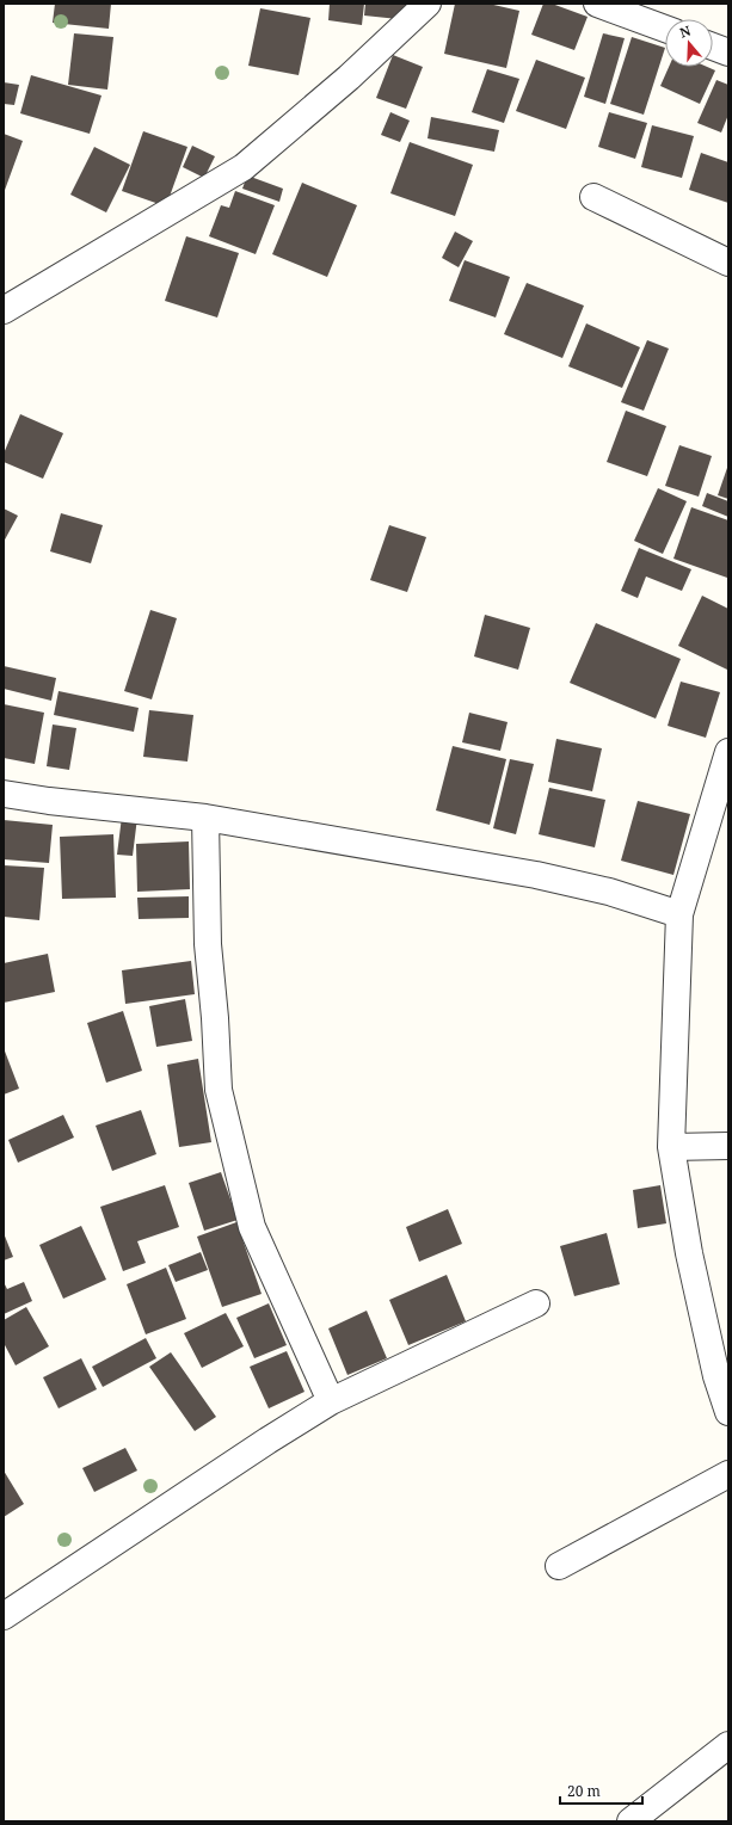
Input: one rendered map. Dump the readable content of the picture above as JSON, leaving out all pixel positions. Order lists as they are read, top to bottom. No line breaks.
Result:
{"scale_bar":"20 m","north":"top"}
